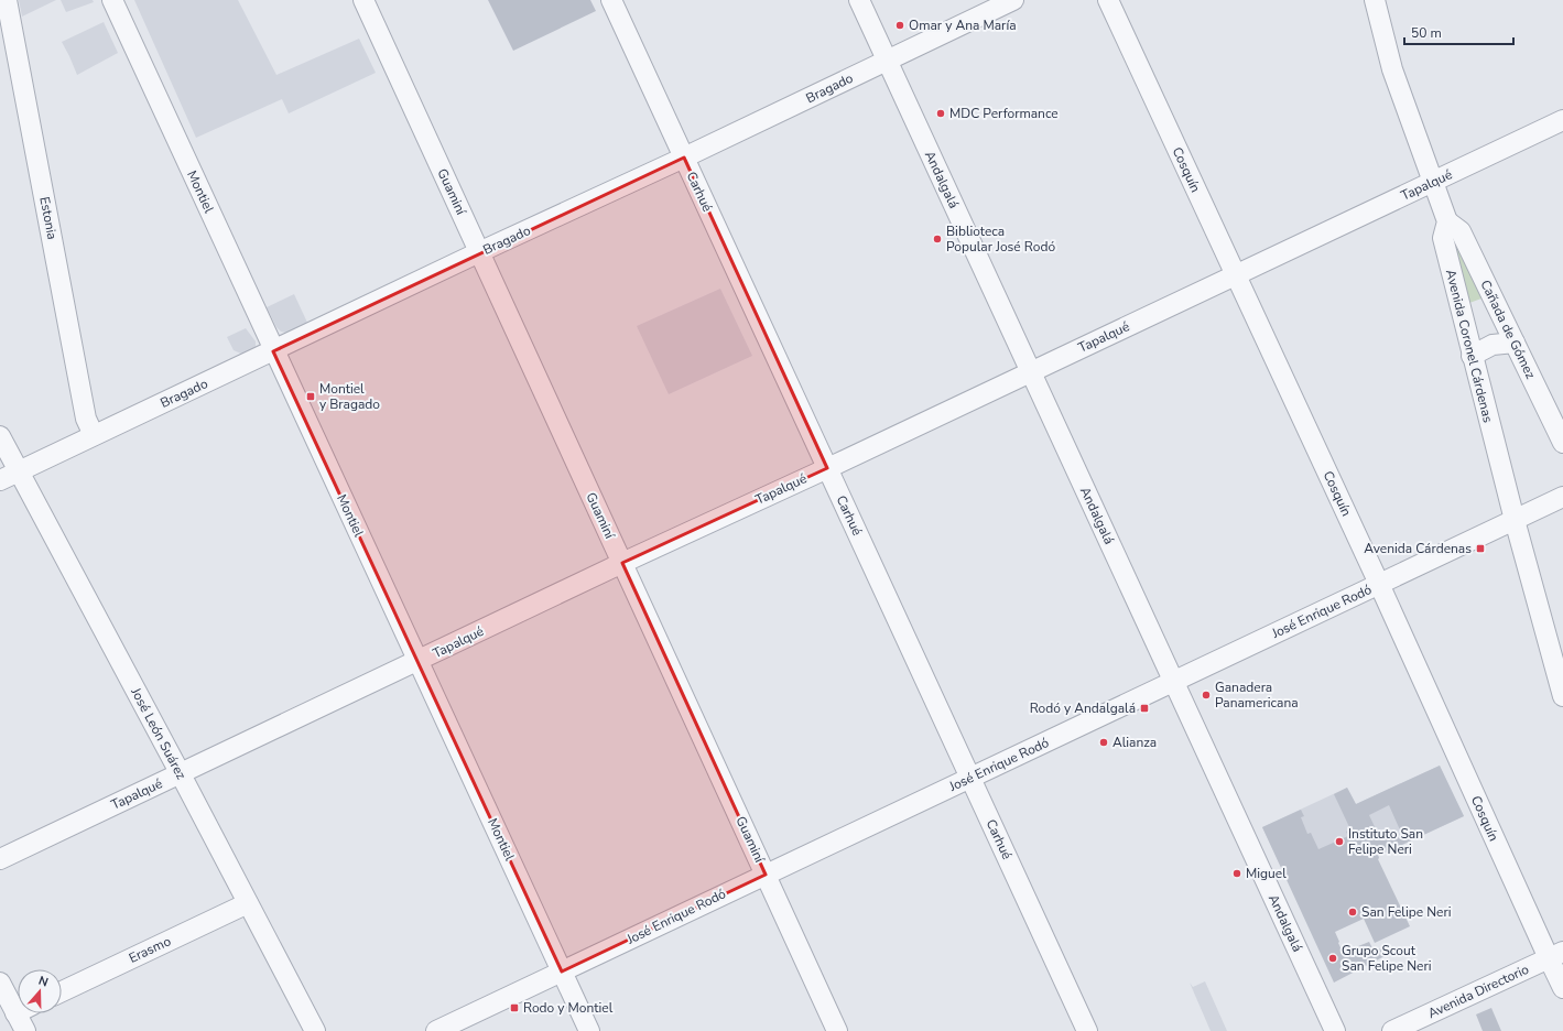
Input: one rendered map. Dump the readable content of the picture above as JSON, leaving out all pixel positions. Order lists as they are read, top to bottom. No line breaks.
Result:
{"streets":{"street":["Bragado","Cosquín","Andalgalá","Tapalqué","Montiel","Guaminí","Carhué","Estonia","Cañada de Gómez","Avenida Coronel Cárdenas","José Enrique Rodó","José León Suárez","Erasmo","Avenida Directorio"]},"crossings":[["Bragado","Andalgalá"],["Bragado","Montiel"],["Bragado","Guaminí"],["Bragado","Carhué"],["Bragado","Estonia"],["Bragado","José León Suárez"],["Cosquín","Tapalqué"],["Cosquín","José Enrique Rodó"],["Cosquín","Avenida Directorio"],["Andalgalá","Tapalqué"],["Andalgalá","José Enrique Rodó"],["Tapalqué","Montiel"],["Tapalqué","Guaminí"],["Tapalqué","Carhué"],["Tapalqué","Avenida Coronel Cárdenas"],["Tapalqué","José León Suárez"],["Montiel","José Enrique Rodó"],["Guaminí","José Enrique Rodó"],["Carhué","José Enrique Rodó"],["Cañada de Gómez","Avenida Coronel Cárdenas"],["Avenida Coronel Cárdenas","José Enrique Rodó"],["José León Suárez","Erasmo"]],"places":{"other":["Omar y Ana María","MDC Performance","Biblioteca Popular José Rodó","Ganadera Panamericana","Alianza","Instituto San Felipe Neri","Miguel","San Felipe Neri","Grupo Scout San Felipe Neri"],"transit":["Montiel y Bragado","Avenida Cárdenas","Rodó y Andalgalá","Rodo y Montiel"]},"scale_bar":"50 m","north":"top"}
